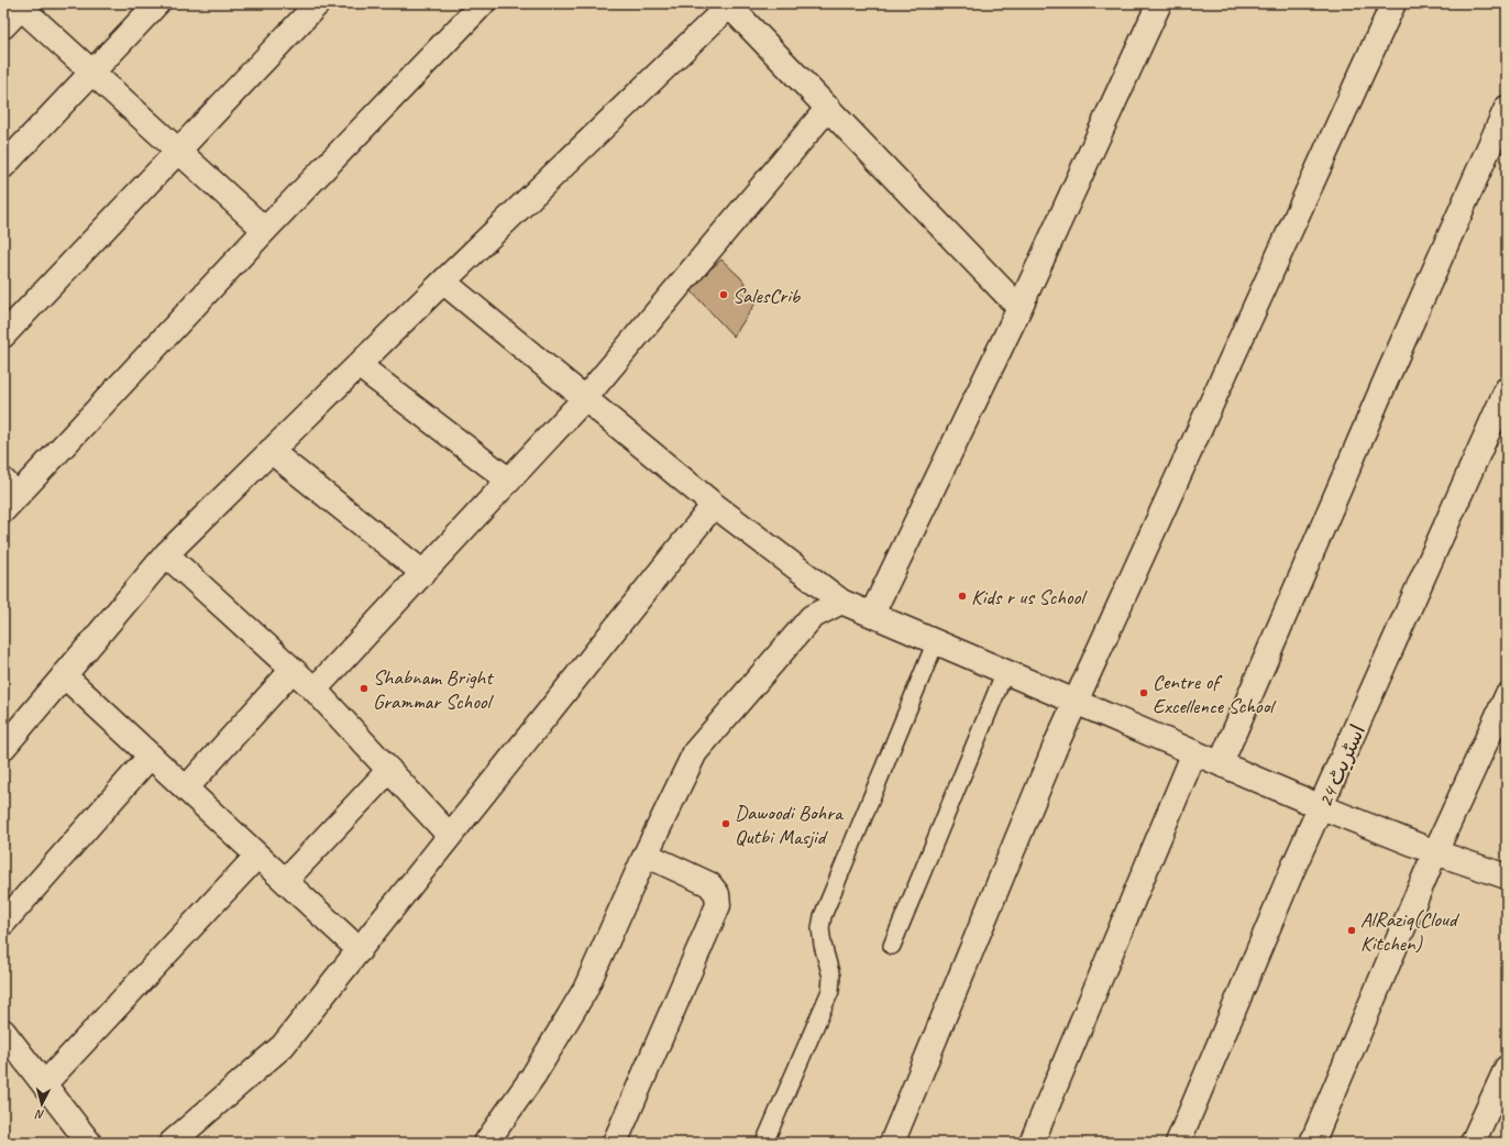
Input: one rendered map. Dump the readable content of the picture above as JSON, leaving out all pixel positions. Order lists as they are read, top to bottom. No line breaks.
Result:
{"streets":{"street":["اسٹریٹ 24"]},"places":["SalesCrib","Kids r us School","Shabnam Bright Grammar School","Centre of Excellence School","Dawoodi Bohra Qutbi Masjid","AlRaziq(Cloud Kitchen)"],"north":"bottom"}
